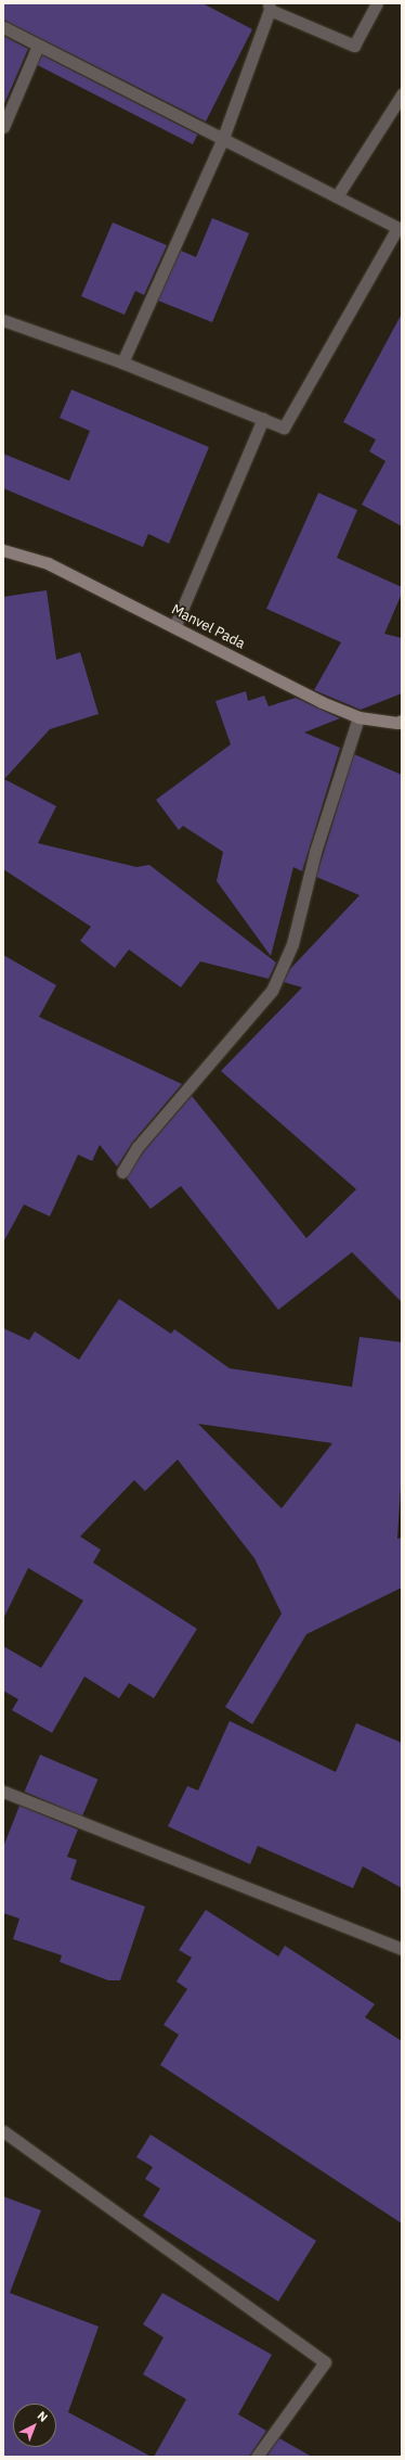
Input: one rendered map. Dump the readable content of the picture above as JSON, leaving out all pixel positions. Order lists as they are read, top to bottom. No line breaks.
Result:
{"streets":{"main road":["Manvel Pada"]},"north":"top right"}
